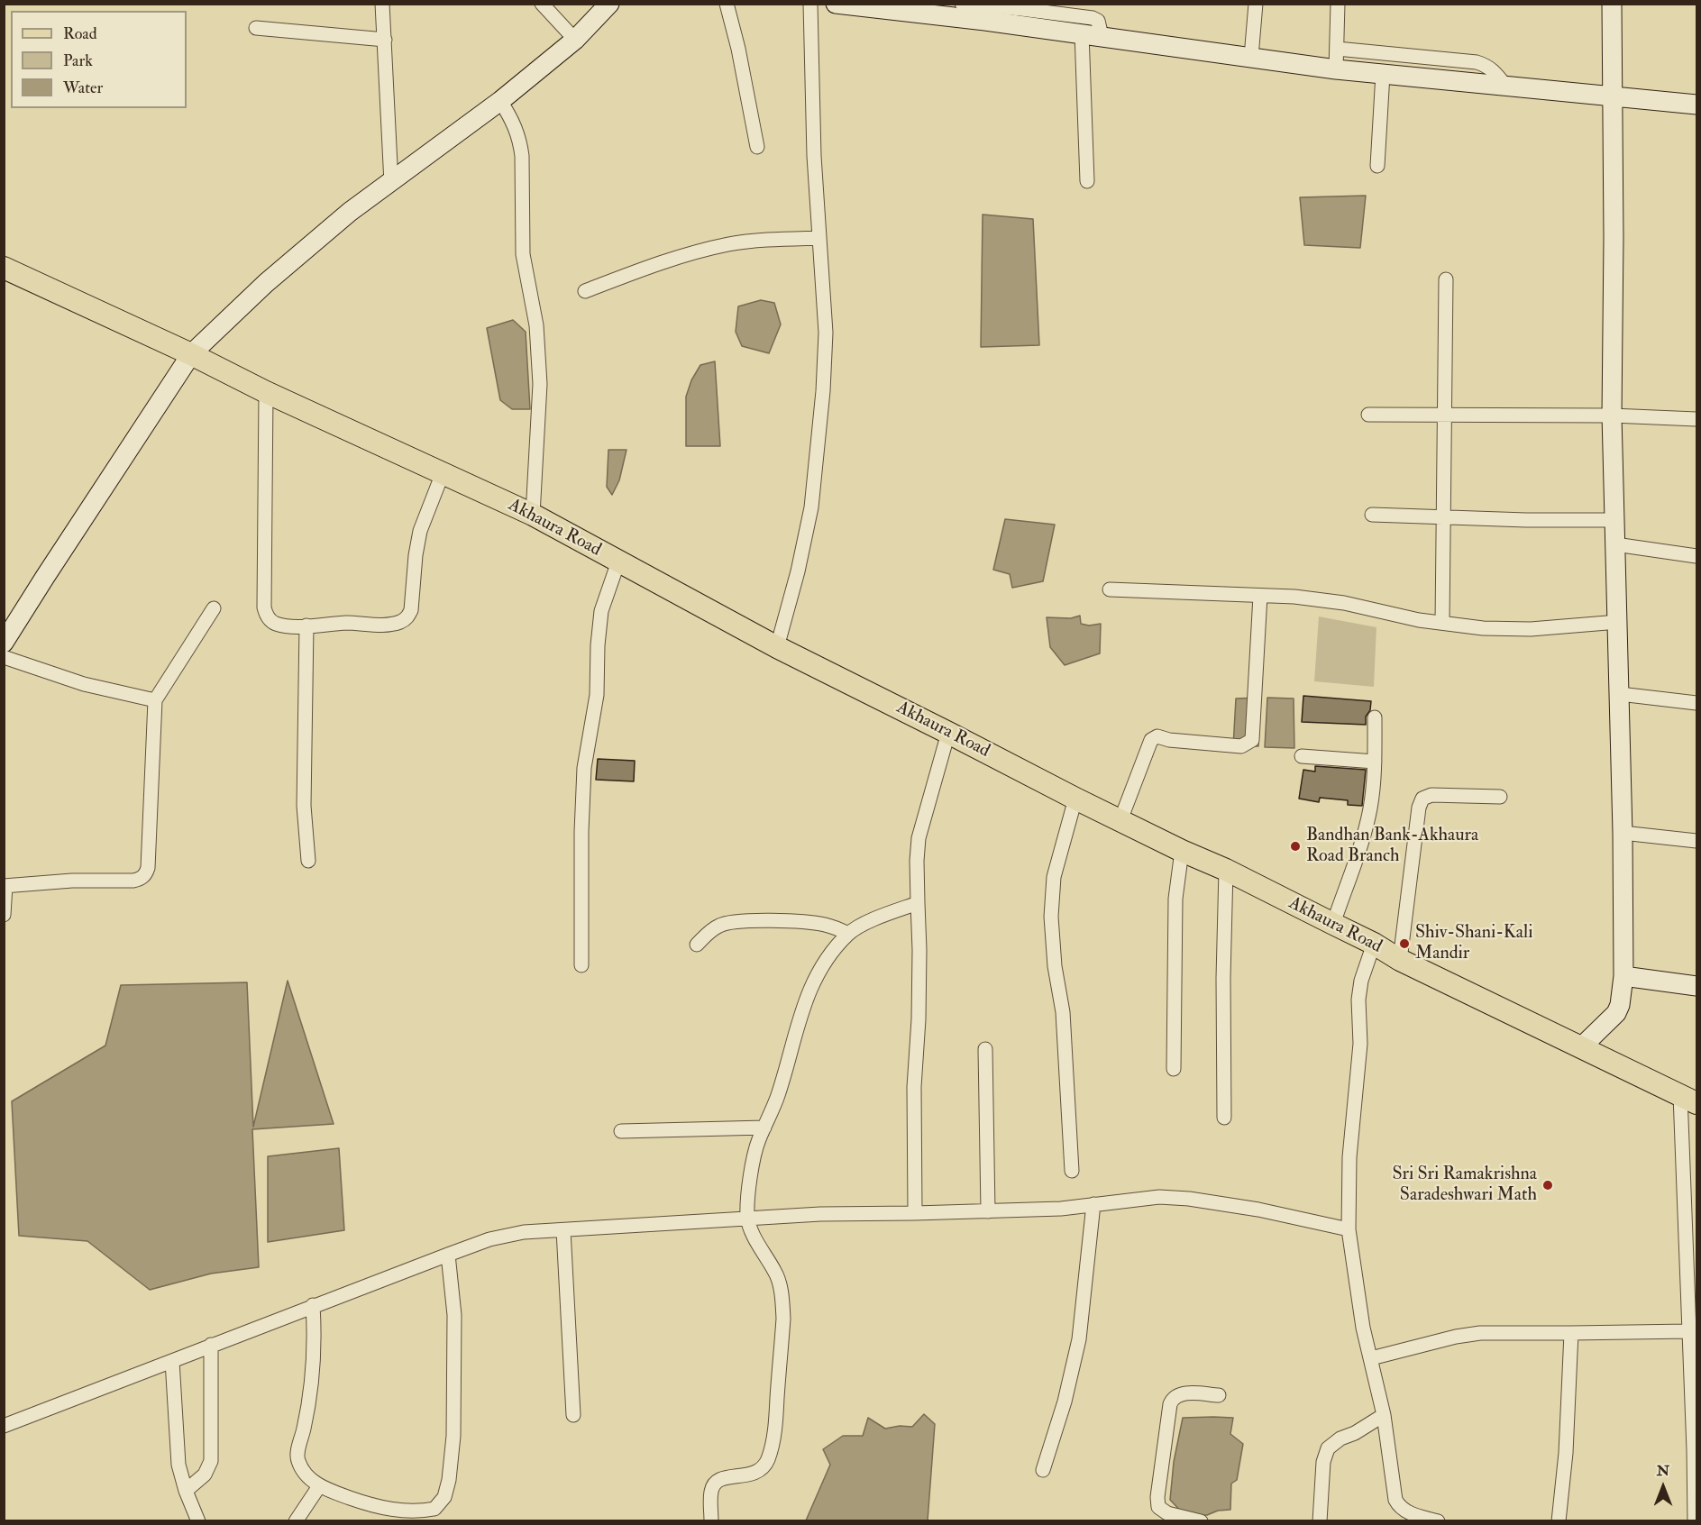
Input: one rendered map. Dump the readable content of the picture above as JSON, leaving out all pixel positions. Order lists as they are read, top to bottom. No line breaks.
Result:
{"streets":{"main road":["Akhaura Road"]},"places":["Bandhan Bank-Akhaura Road Branch","Shiv-Shani-Kali Mandir","Sri Sri Ramakrishna Saradeshwari Math"],"legend":["Road","Park","Water"],"north":"top"}
